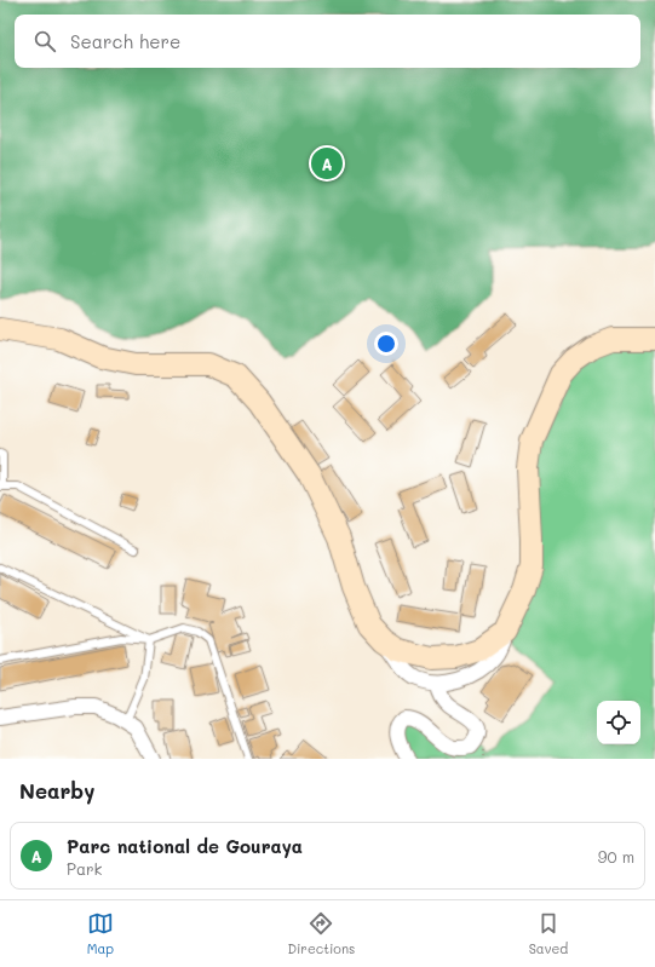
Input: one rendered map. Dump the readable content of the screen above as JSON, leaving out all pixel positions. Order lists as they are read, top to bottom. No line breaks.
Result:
{"page":{"search":"Search here","pins":"A","heading":"Nearby","list":[{"mark":"A","name":"Parc national de Gouraya","note":"Park","value":"90 m"}],"nav":["Map","Directions","Saved"]}}
